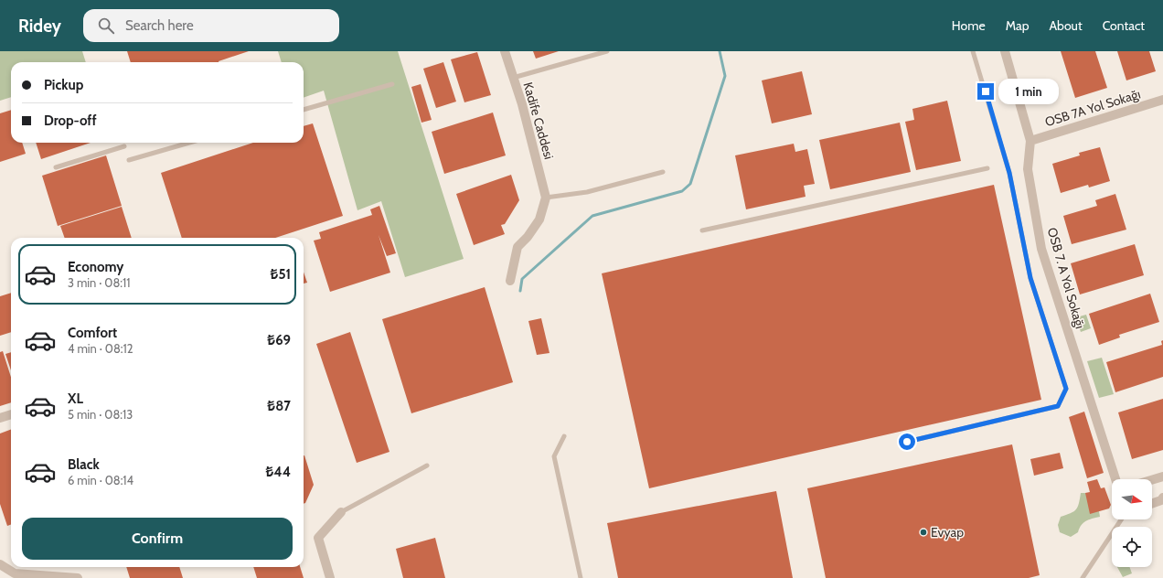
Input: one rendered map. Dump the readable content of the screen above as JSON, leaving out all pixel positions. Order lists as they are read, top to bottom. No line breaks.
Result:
{"streets":{"street":["OSB 7A Yol Sokağı","Kadife Caddesi","OSB 7. A Yol Sokağı"]},"crossings":[["OSB 7A Yol Sokağı","OSB 7. A Yol Sokağı"]],"places":["Evyap"],"north":"right","page":{"header":"Ridey","search":"Search here","nav":["Home","Map","About","Contact"],"banner":["Pickup","Drop-off"],"bubble":"1 min","list":[{"name":"Economy","note":"3 min · 08:11","value":"₺51"},{"name":"Comfort","note":"4 min · 08:12","value":"₺69"},{"name":"XL","note":"5 min · 08:13","value":"₺87"},{"name":"Black","note":"6 min · 08:14","value":"₺44"}],"buttons":"Confirm"}}
